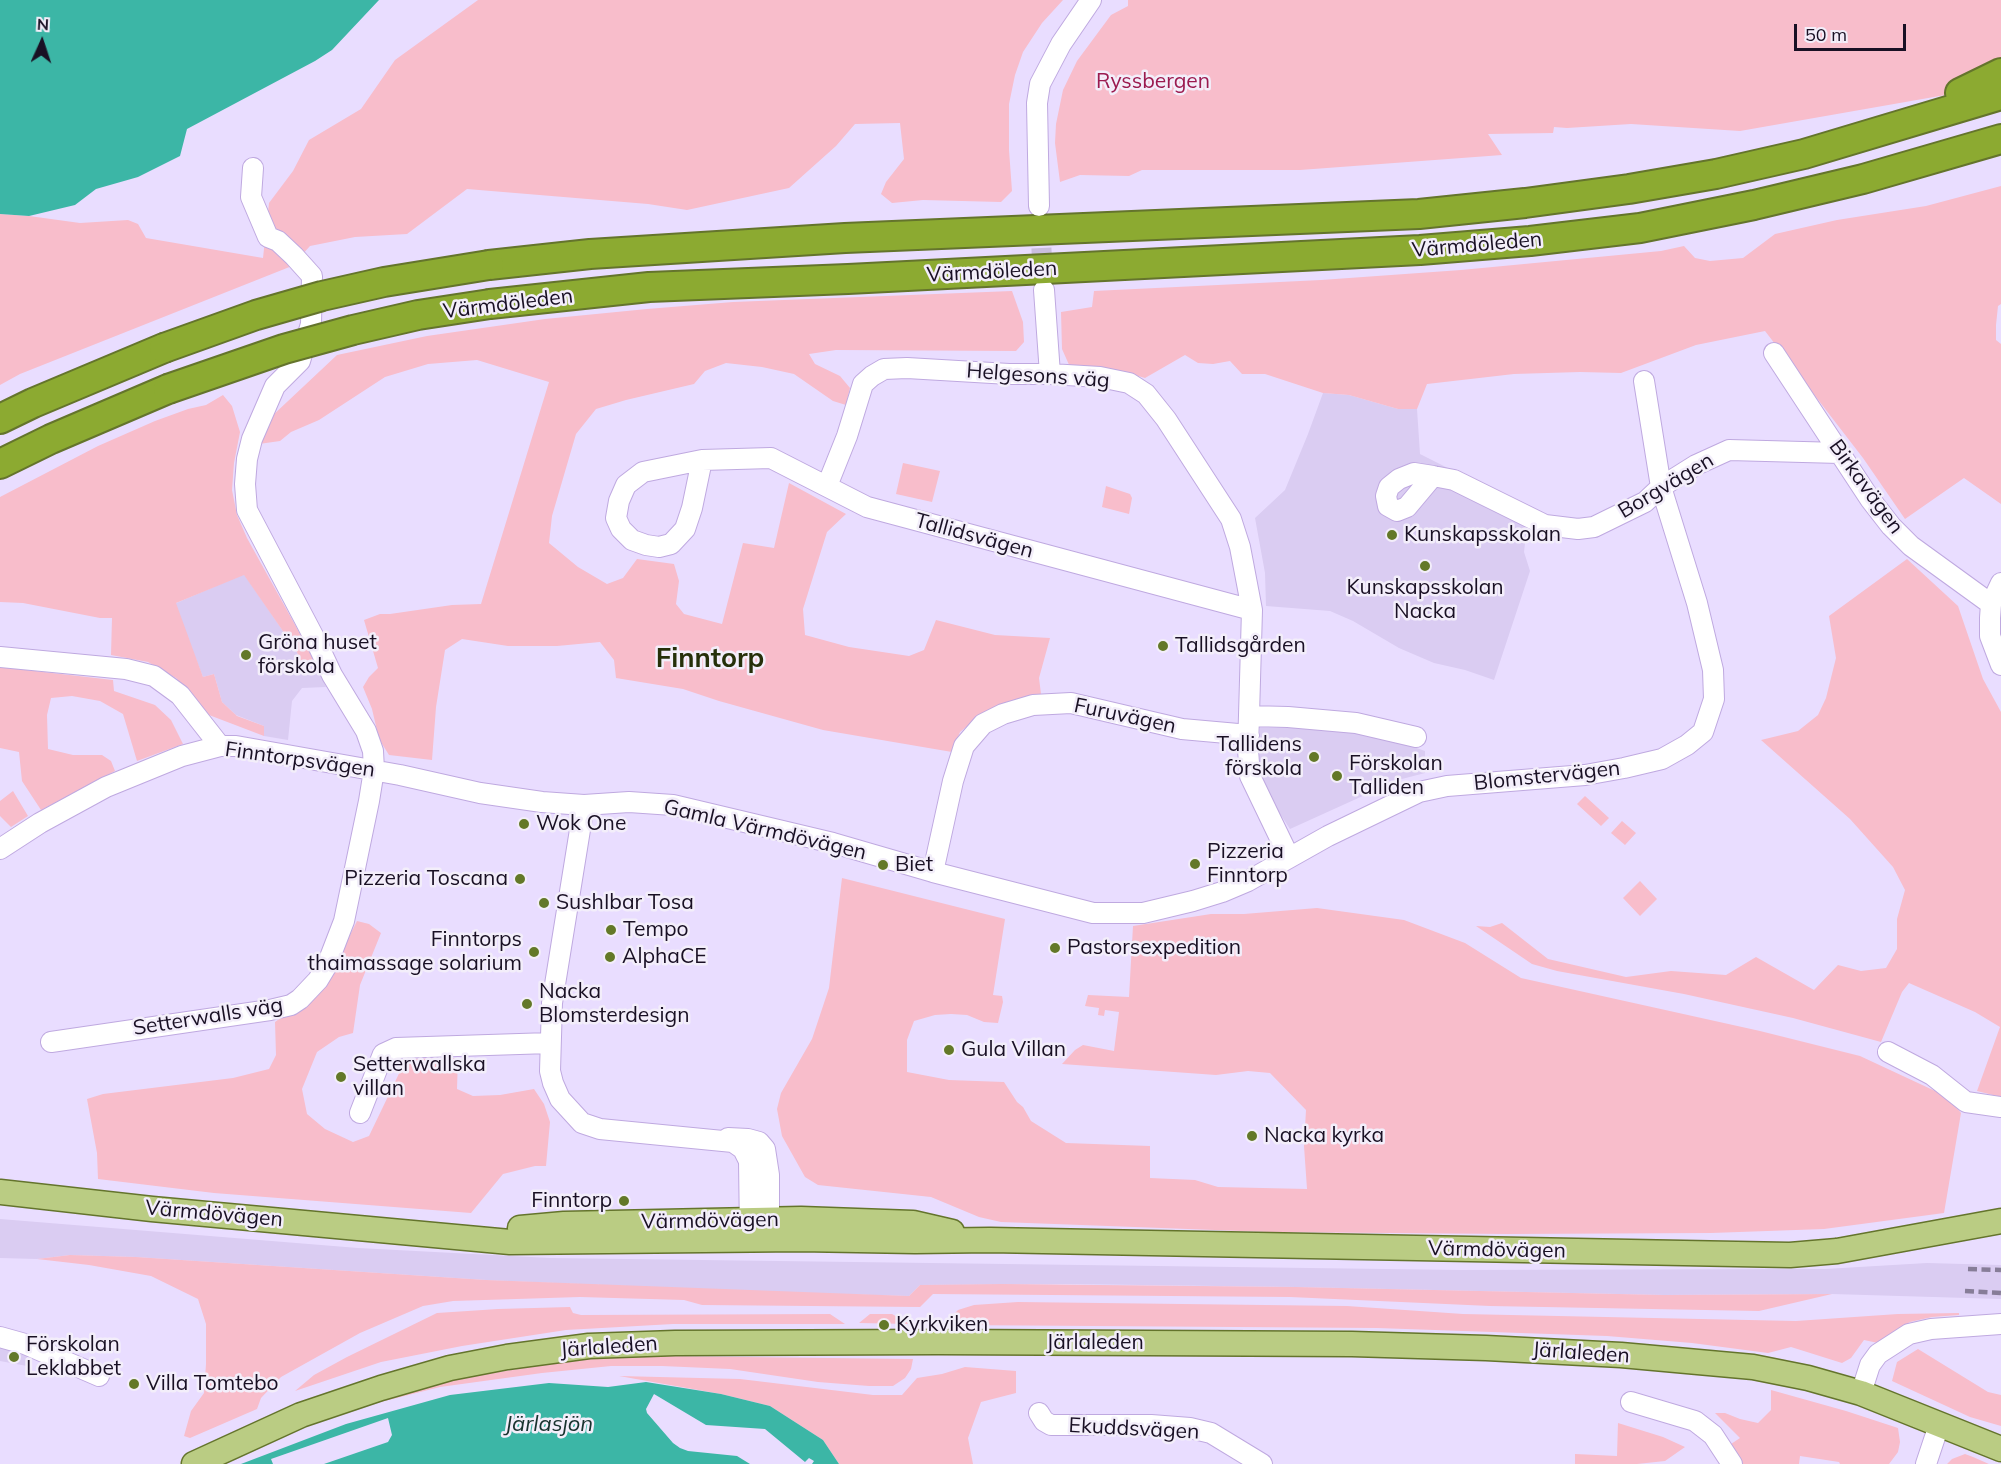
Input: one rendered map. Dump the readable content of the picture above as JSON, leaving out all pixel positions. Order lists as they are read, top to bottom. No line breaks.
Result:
{"streets":{"highway":["Värmdöleden"],"main road":["Värmdövägen","Järlaleden"],"street":["Helgesons väg","Borgvägen","Birkavägen","Tallidsvägen","Furuvägen","Finntorpsvägen","Blomstervägen","Gamla Värmdövägen","Setterwalls väg","Ekuddsvägen"]},"crossings":[["Helgesons väg","Tallidsvägen"],["Helgesons väg","Furuvägen"],["Helgesons väg","Blomstervägen"],["Helgesons väg","Gamla Värmdövägen"],["Borgvägen","Birkavägen"],["Borgvägen","Blomstervägen"],["Furuvägen","Gamla Värmdövägen"],["Finntorpsvägen","Gamla Värmdövägen"],["Finntorpsvägen","Setterwalls väg"],["Blomstervägen","Gamla Värmdövägen"]],"districts":["Finntorp"],"water":["Järlasjön"],"parks":["Ryssbergen"],"places":["Kunskapsskolan","Kunskapsskolan Nacka","Tallidsgården","Gröna huset förskola","Tallidens förskola","Förskolan Talliden","Wok One","Pizzeria Finntorp","Biet","Pizzeria Toscana","SushIbar Tosa","Tempo","Pastorsexpedition","Finntorps thaimassage solarium","AlphaCE","Nacka Blomsterdesign","Gula Villan","Setterwallska villan","Nacka kyrka","Finntorp","Kyrkviken","Förskolan Leklabbet","Villa Tomtebo"],"scale_bar":"50 m","north":"top"}
